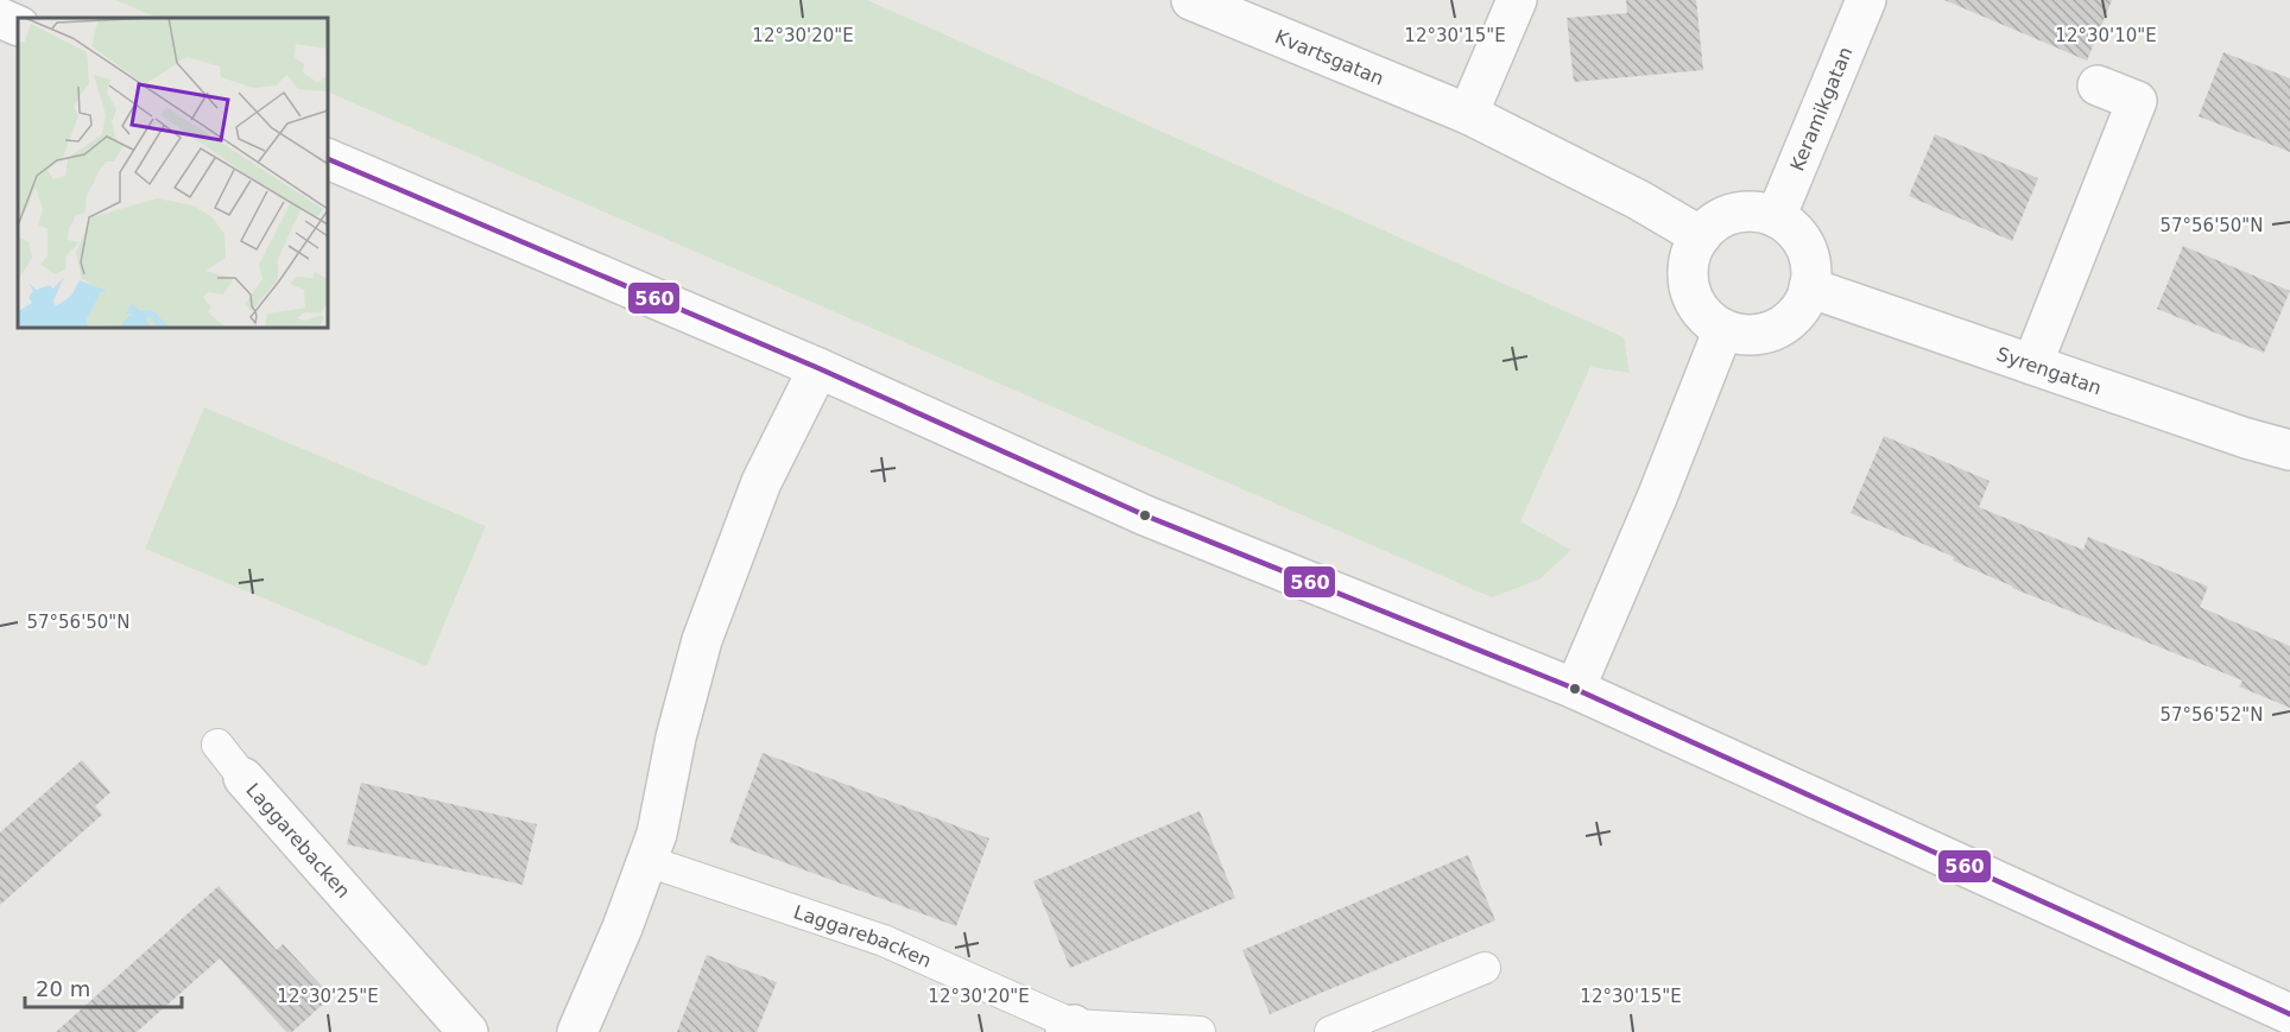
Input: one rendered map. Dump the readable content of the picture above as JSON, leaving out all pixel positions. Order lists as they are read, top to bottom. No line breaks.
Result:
{"streets":{"street":["Kvartsgatan","Keramikgatan","Syrengatan","Laggarebacken"]},"crossings":[["Kvartsgatan","Keramikgatan"],["Kvartsgatan","Syrengatan"],["Keramikgatan","Syrengatan"]],"lines":["transit line 560"],"scale_bar":"20 m","coordinates":["12°30'20\"E","12°30'15\"E","12°30'10\"E","57°56'50\"N","57°56'52\"N","12°30'25\"E"]}
